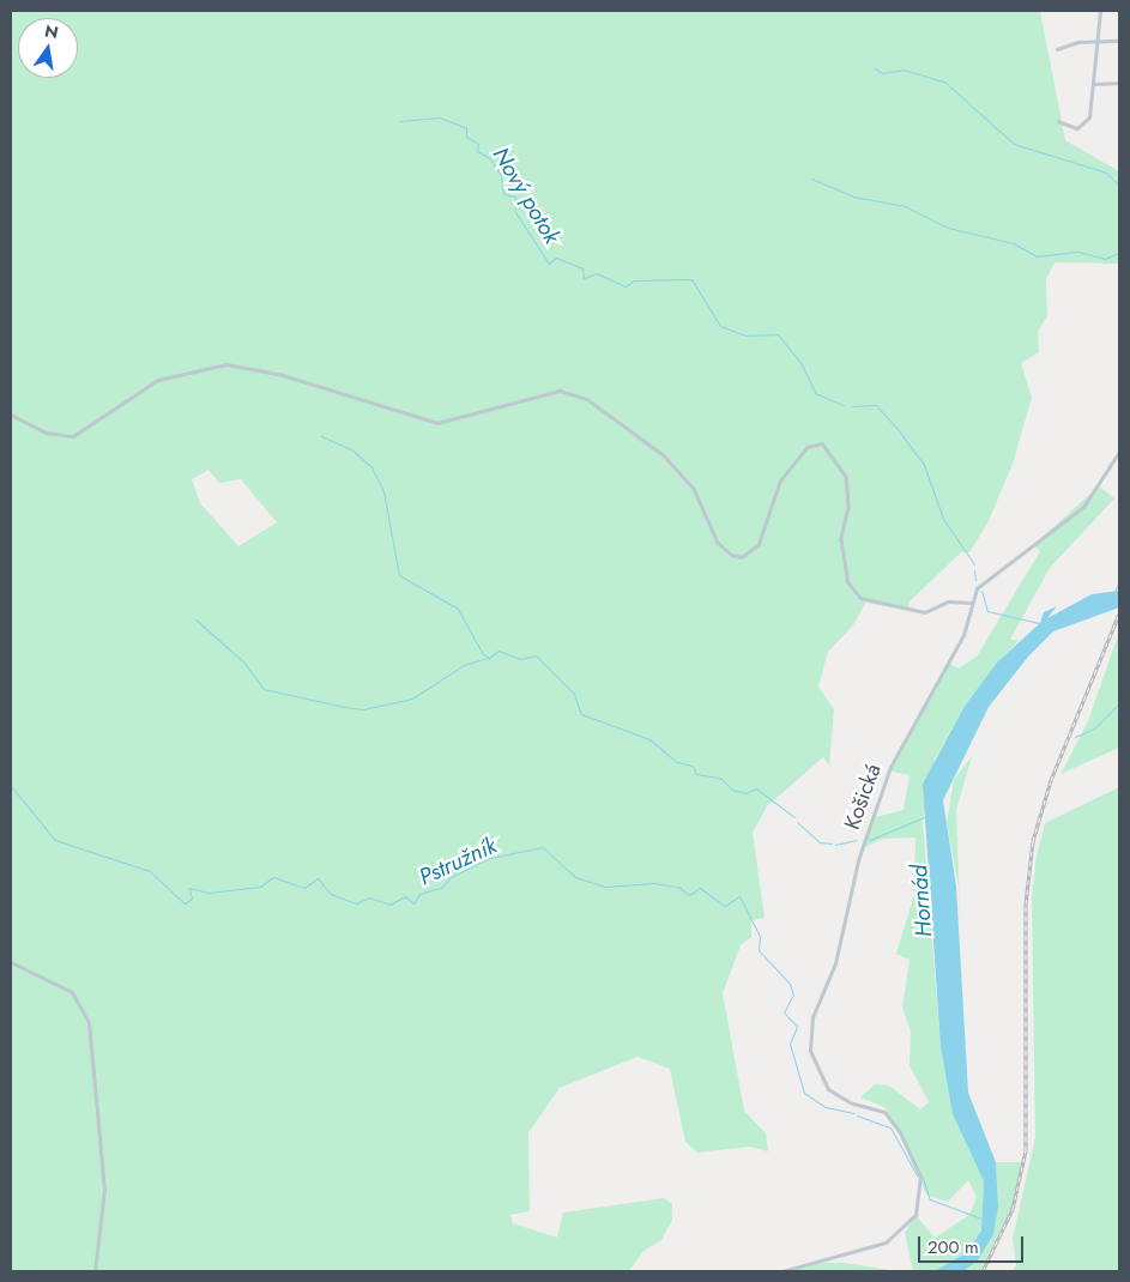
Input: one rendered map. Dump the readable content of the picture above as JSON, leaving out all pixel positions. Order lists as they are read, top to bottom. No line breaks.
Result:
{"streets":{"street":["Košická"]},"water":["Nový potok","Pstružník","Hornád"],"scale_bar":"200 m","north":"top"}
